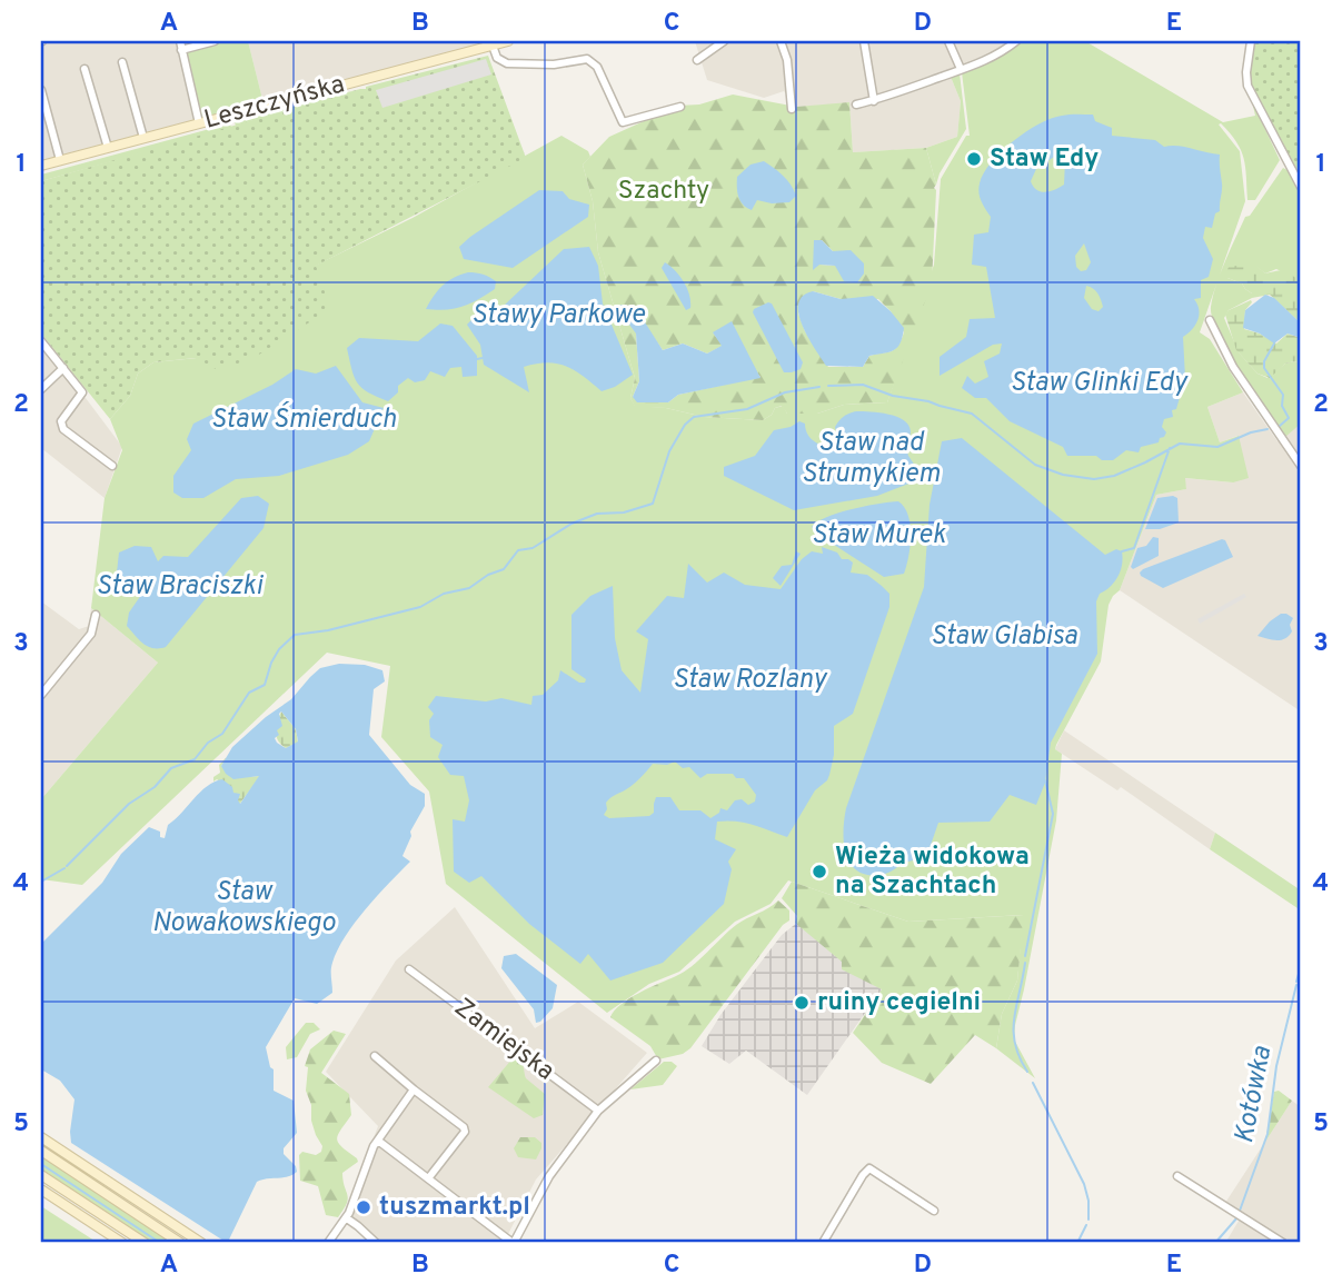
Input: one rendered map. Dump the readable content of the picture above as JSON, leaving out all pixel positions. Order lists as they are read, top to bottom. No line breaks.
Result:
{"streets":{"street":["Leszczyńska","Zamiejska"]},"water":["Stawy Parkowe","Staw Glinki Edy","Staw Śmierduch","Staw nad Strumykiem","Staw Murek","Staw Braciszki","Staw Glabisa","Staw Rozlany","Staw Nowakowskiego","Kotówka"],"parks":["Szachty"],"places":["Staw Edy","Wieża widokowa na Szachtach","ruiny cegielni","tuszmarkt.pl"],"grid":{"columns":["A","B","C","D","E"],"rows":["1","2","3","4","5"]}}
